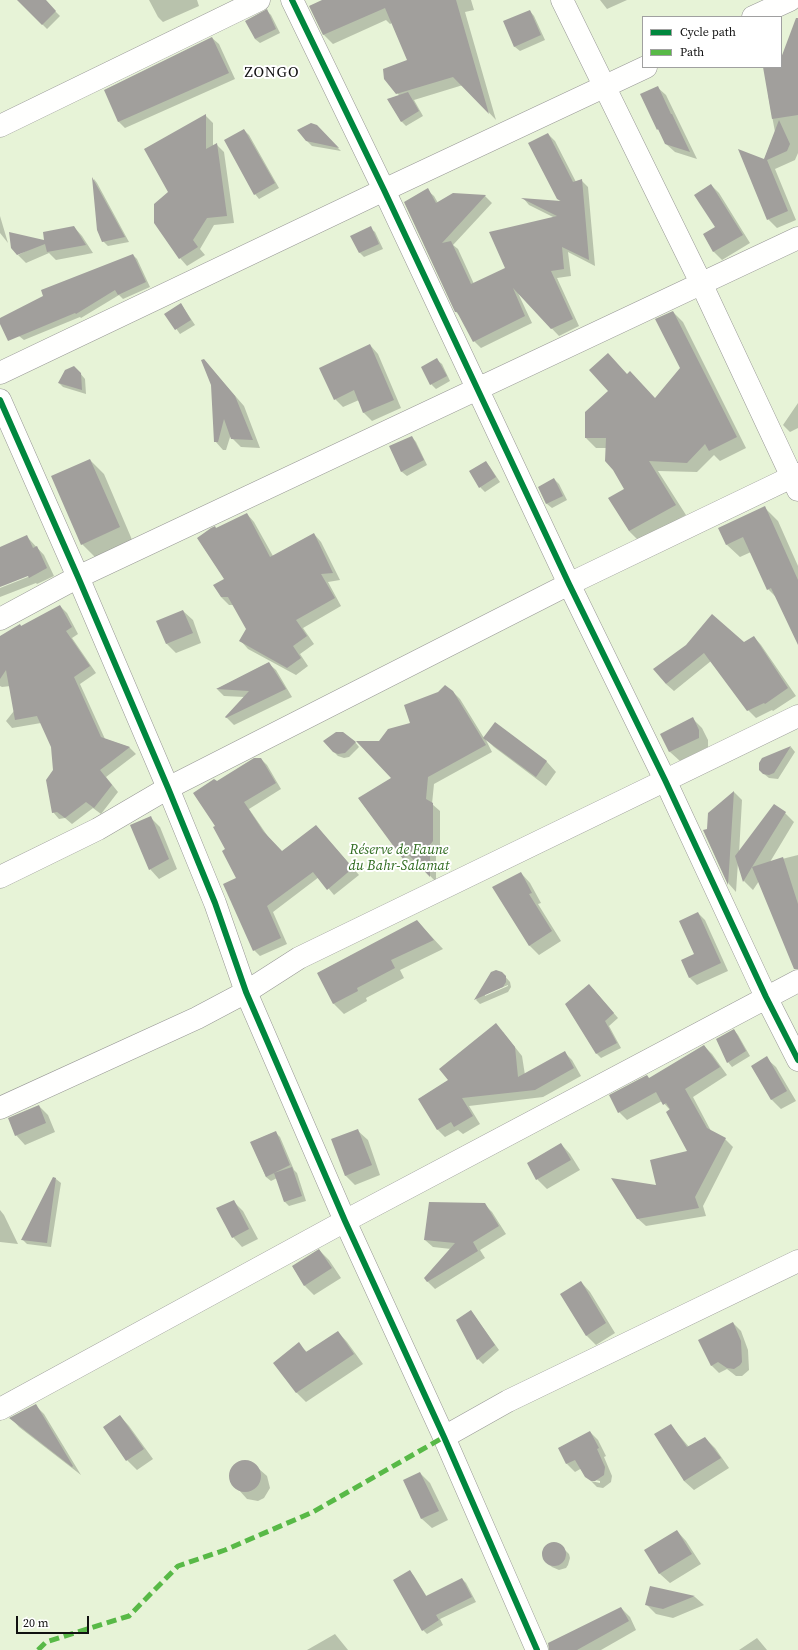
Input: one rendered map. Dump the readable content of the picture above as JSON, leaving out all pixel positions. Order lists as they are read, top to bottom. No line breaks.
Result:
{"districts":["ZONGO"],"parks":["Réserve de Faune du Bahr-Salamat"],"legend":["Cycle path","Path"],"scale_bar":"20 m"}
